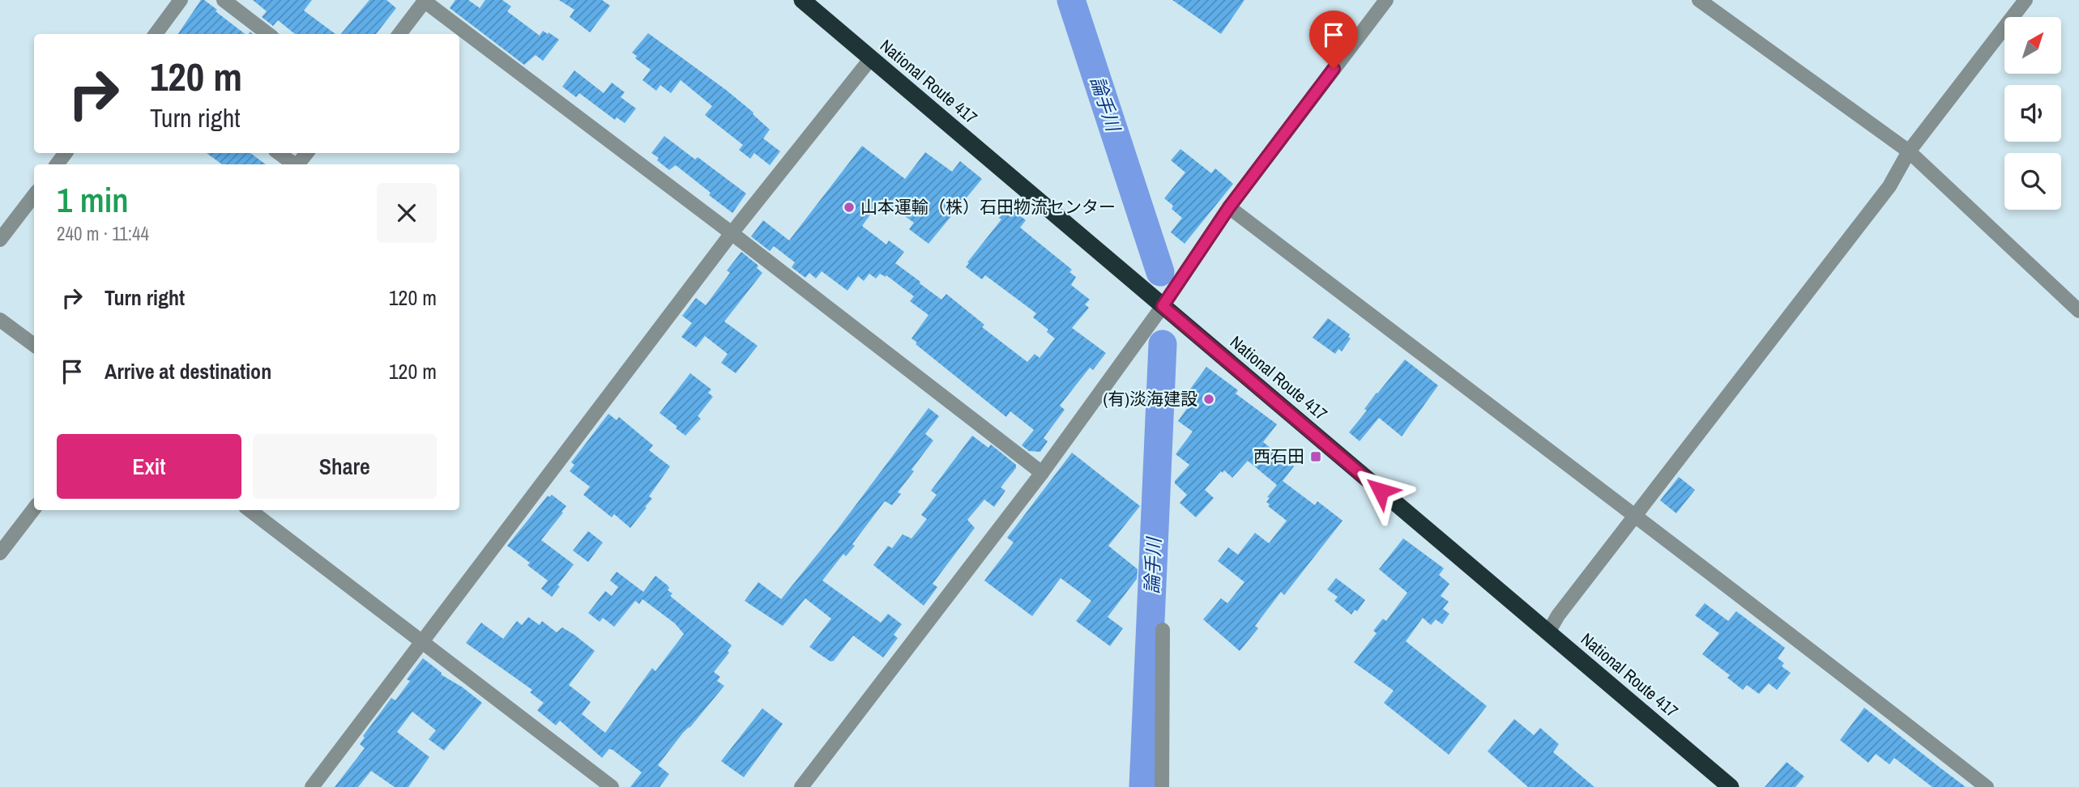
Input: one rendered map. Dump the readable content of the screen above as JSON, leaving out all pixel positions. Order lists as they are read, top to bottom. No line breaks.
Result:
{"streets":{"highway":["National Route 417"]},"water":["論手川"],"places":{"other":["山本運輸（株）石田物流センター","(有)淡海建設"],"transit":["西石田"]},"north":"top right","page":{"turn":["120 m","Turn right"],"heading":["1 min","240 m · 11:44"],"list":[{"name":"Turn right","value":"120 m"},{"name":"Arrive at destination","value":"120 m"}],"buttons":["Exit","Share"]}}
